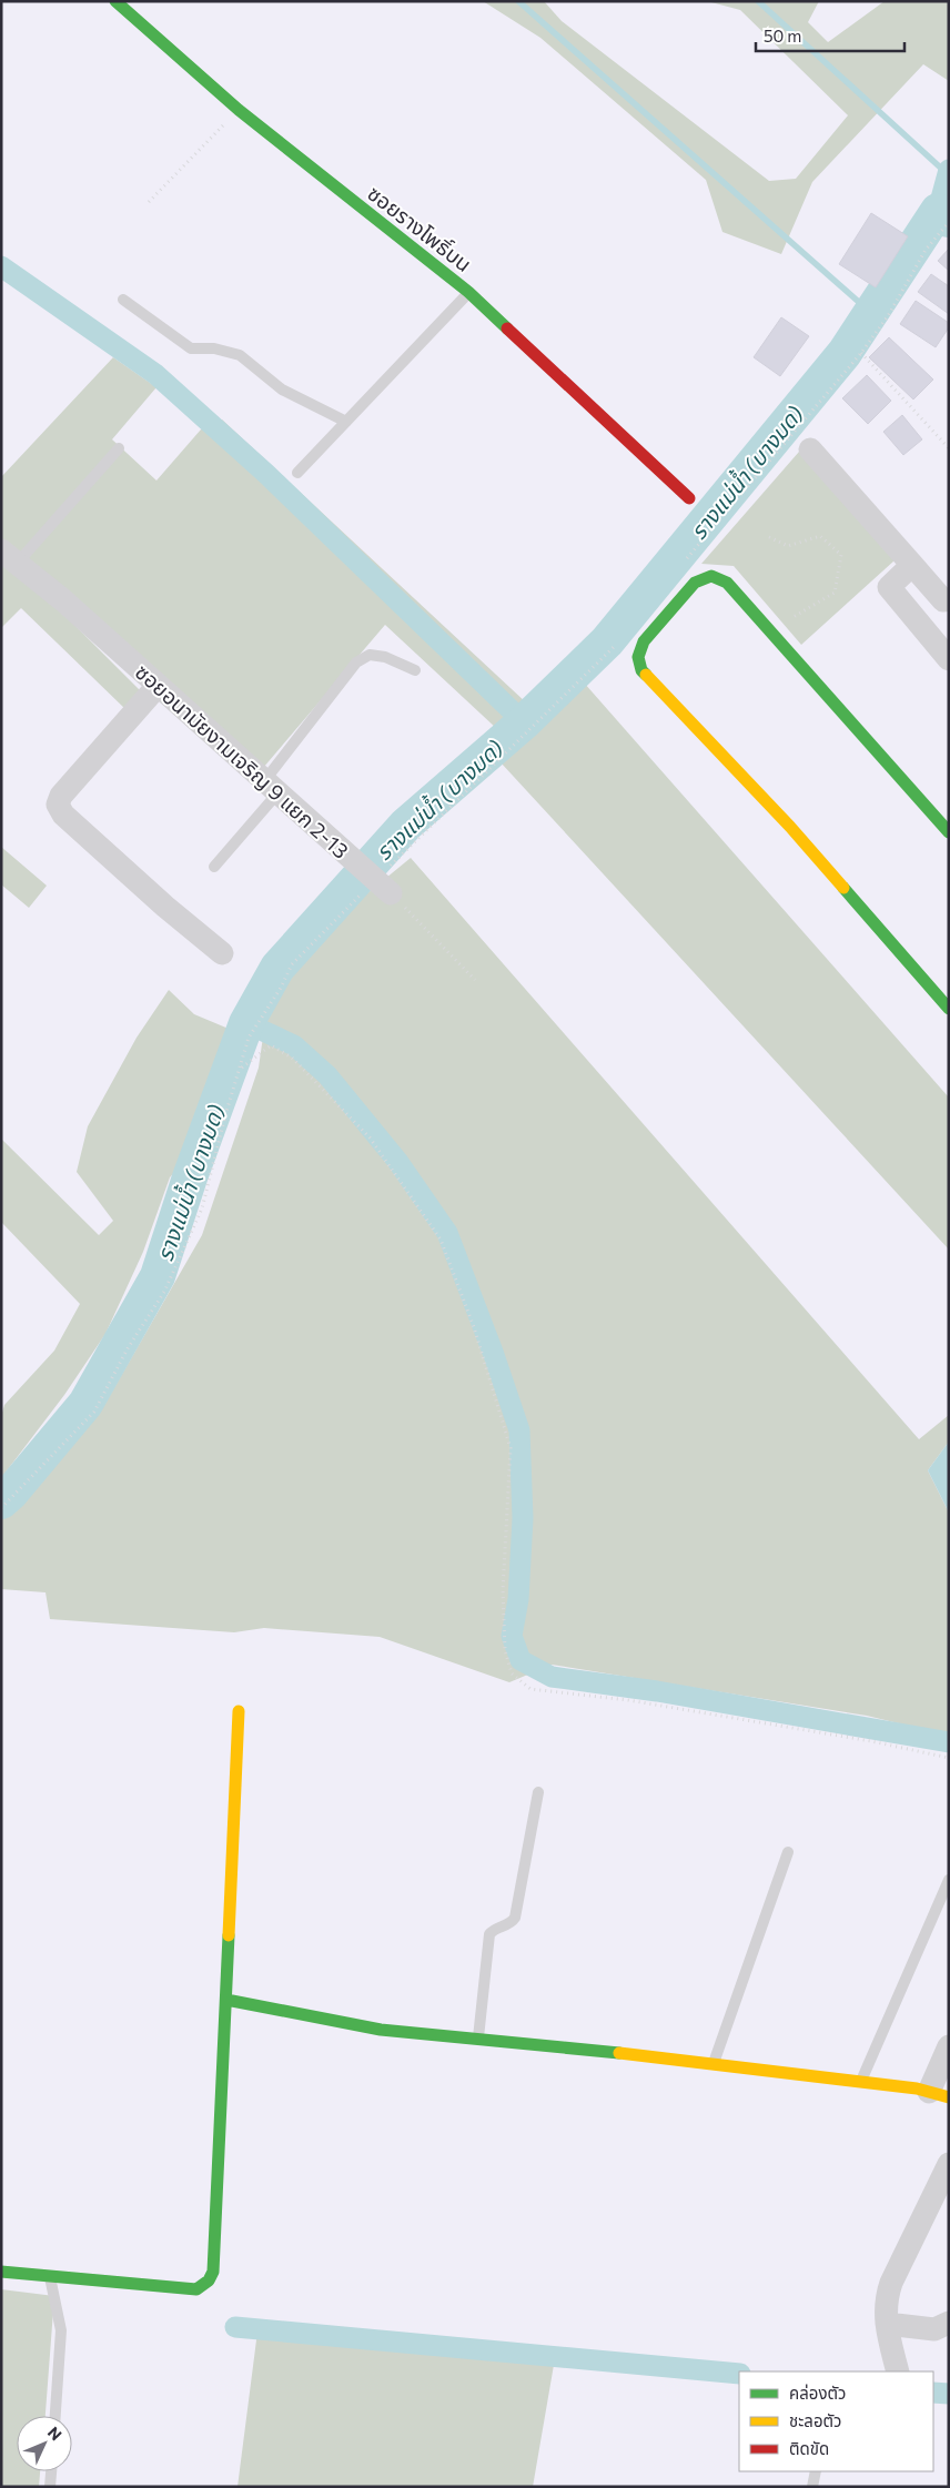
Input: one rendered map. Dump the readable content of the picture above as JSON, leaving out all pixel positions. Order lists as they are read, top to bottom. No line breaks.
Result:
{"streets":{"street":["ซอยรางโพธิ์บน","ซอยอนามัยงามเจริญ 9 แยก 2-13"]},"water":["รางแม่น้ำ (บางมด)"],"legend":["คล่องตัว","ชะลอตัว","ติดขัด"],"scale_bar":"50 m","north":"top right"}
